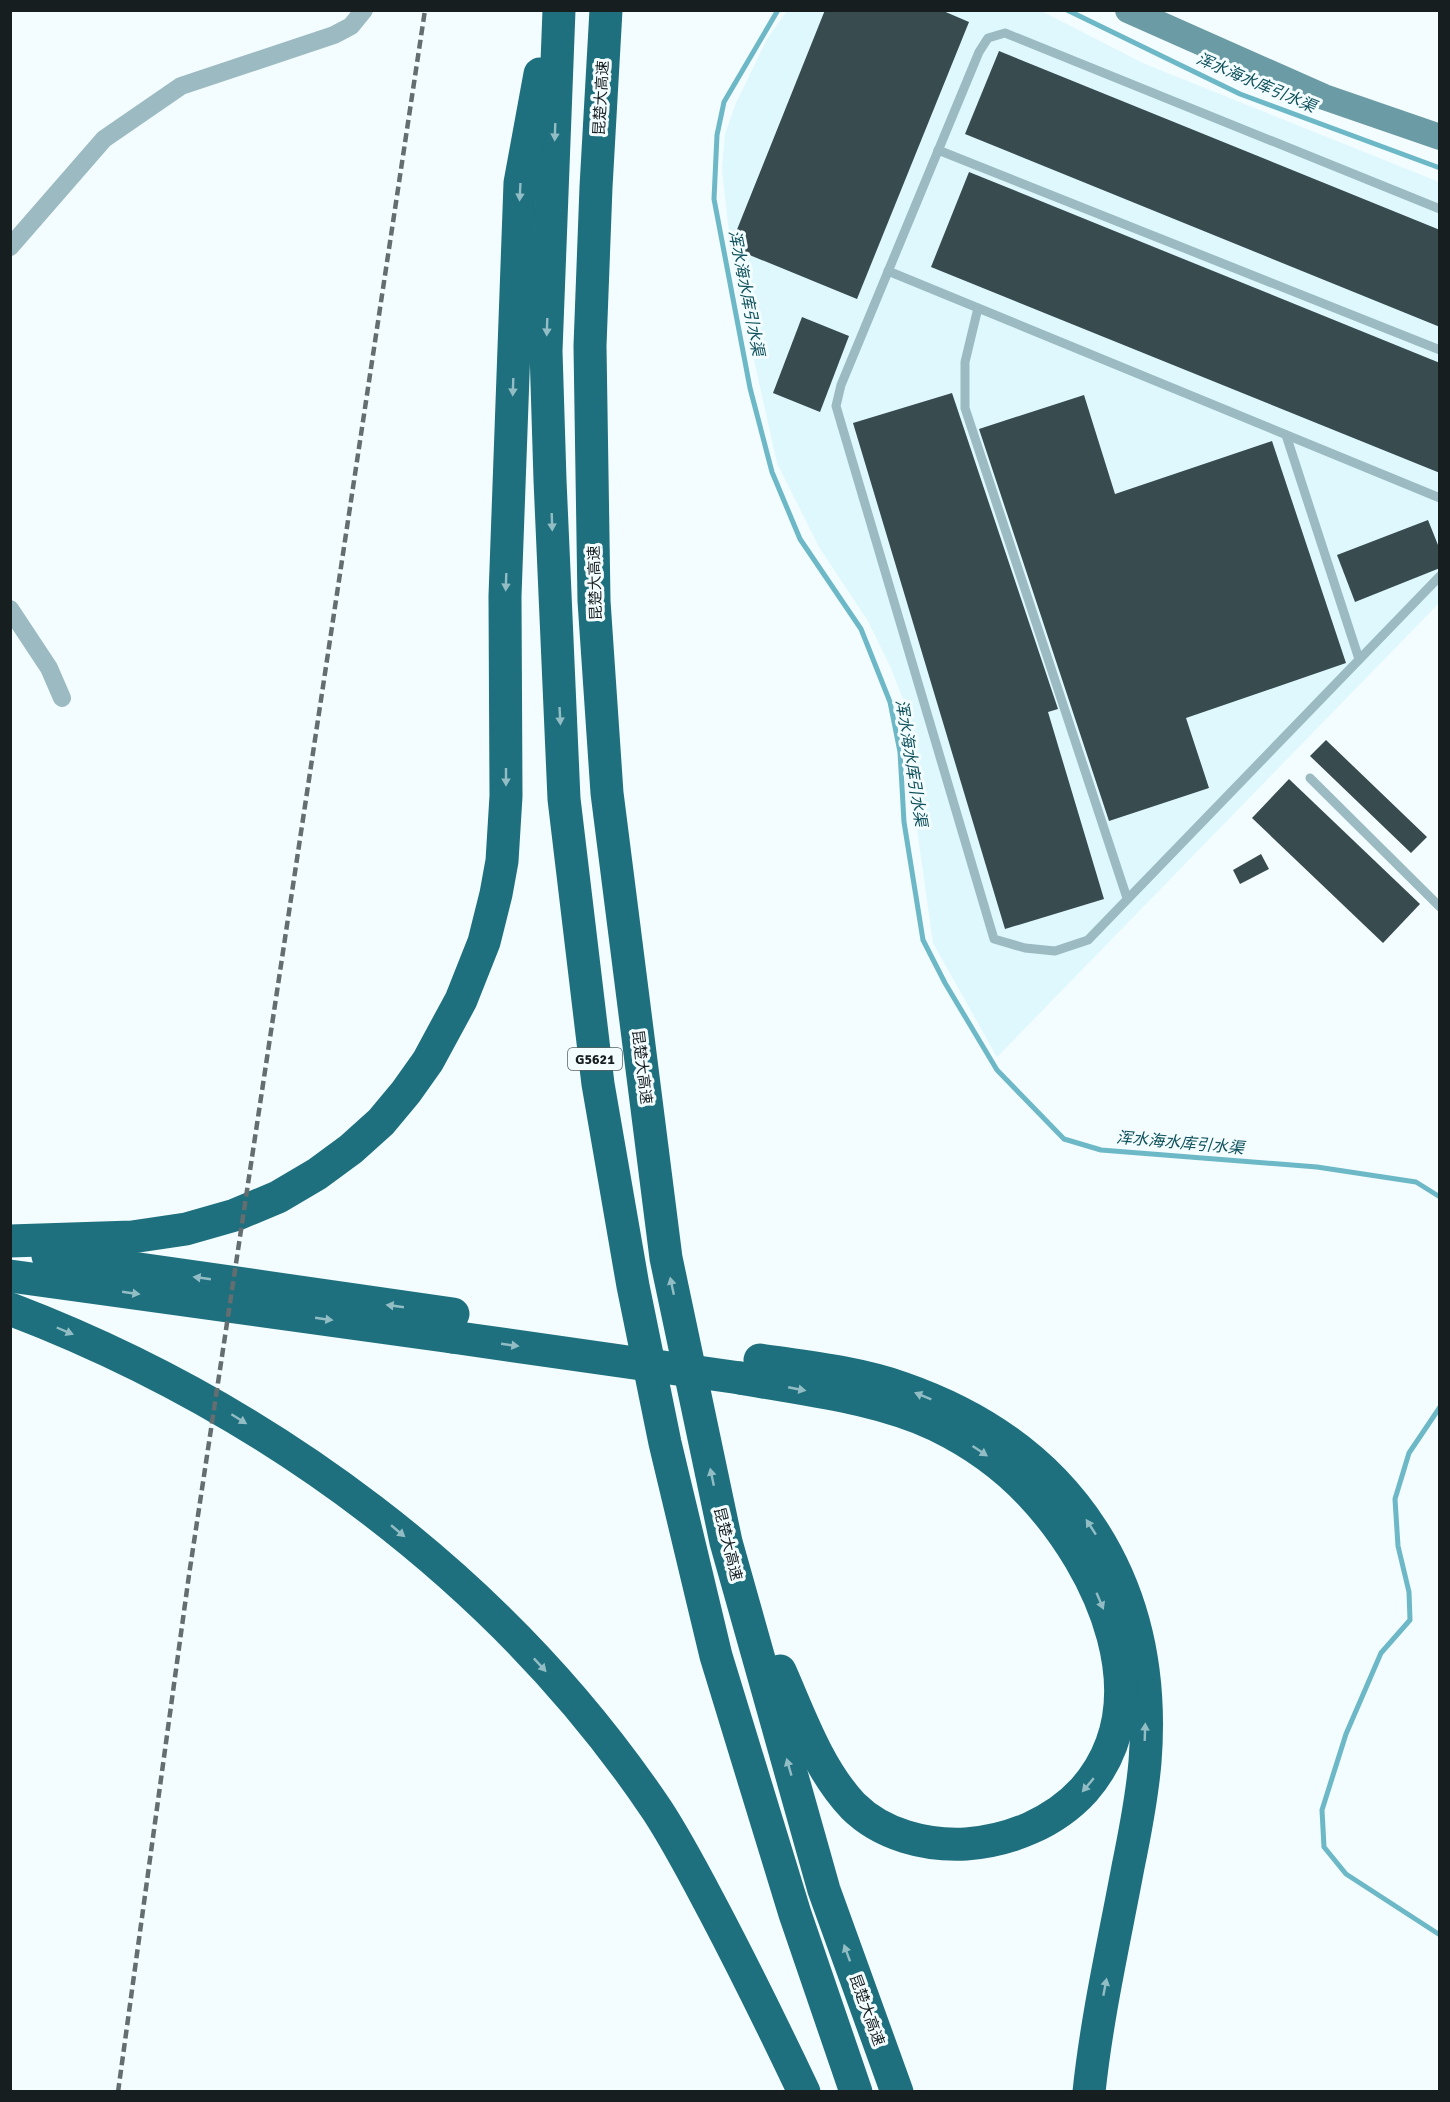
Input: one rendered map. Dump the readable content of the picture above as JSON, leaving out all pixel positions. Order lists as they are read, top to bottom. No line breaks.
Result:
{"streets":{"highway":["昆楚大高速","G5621"]},"water":["浑水海水库引水渠"]}
